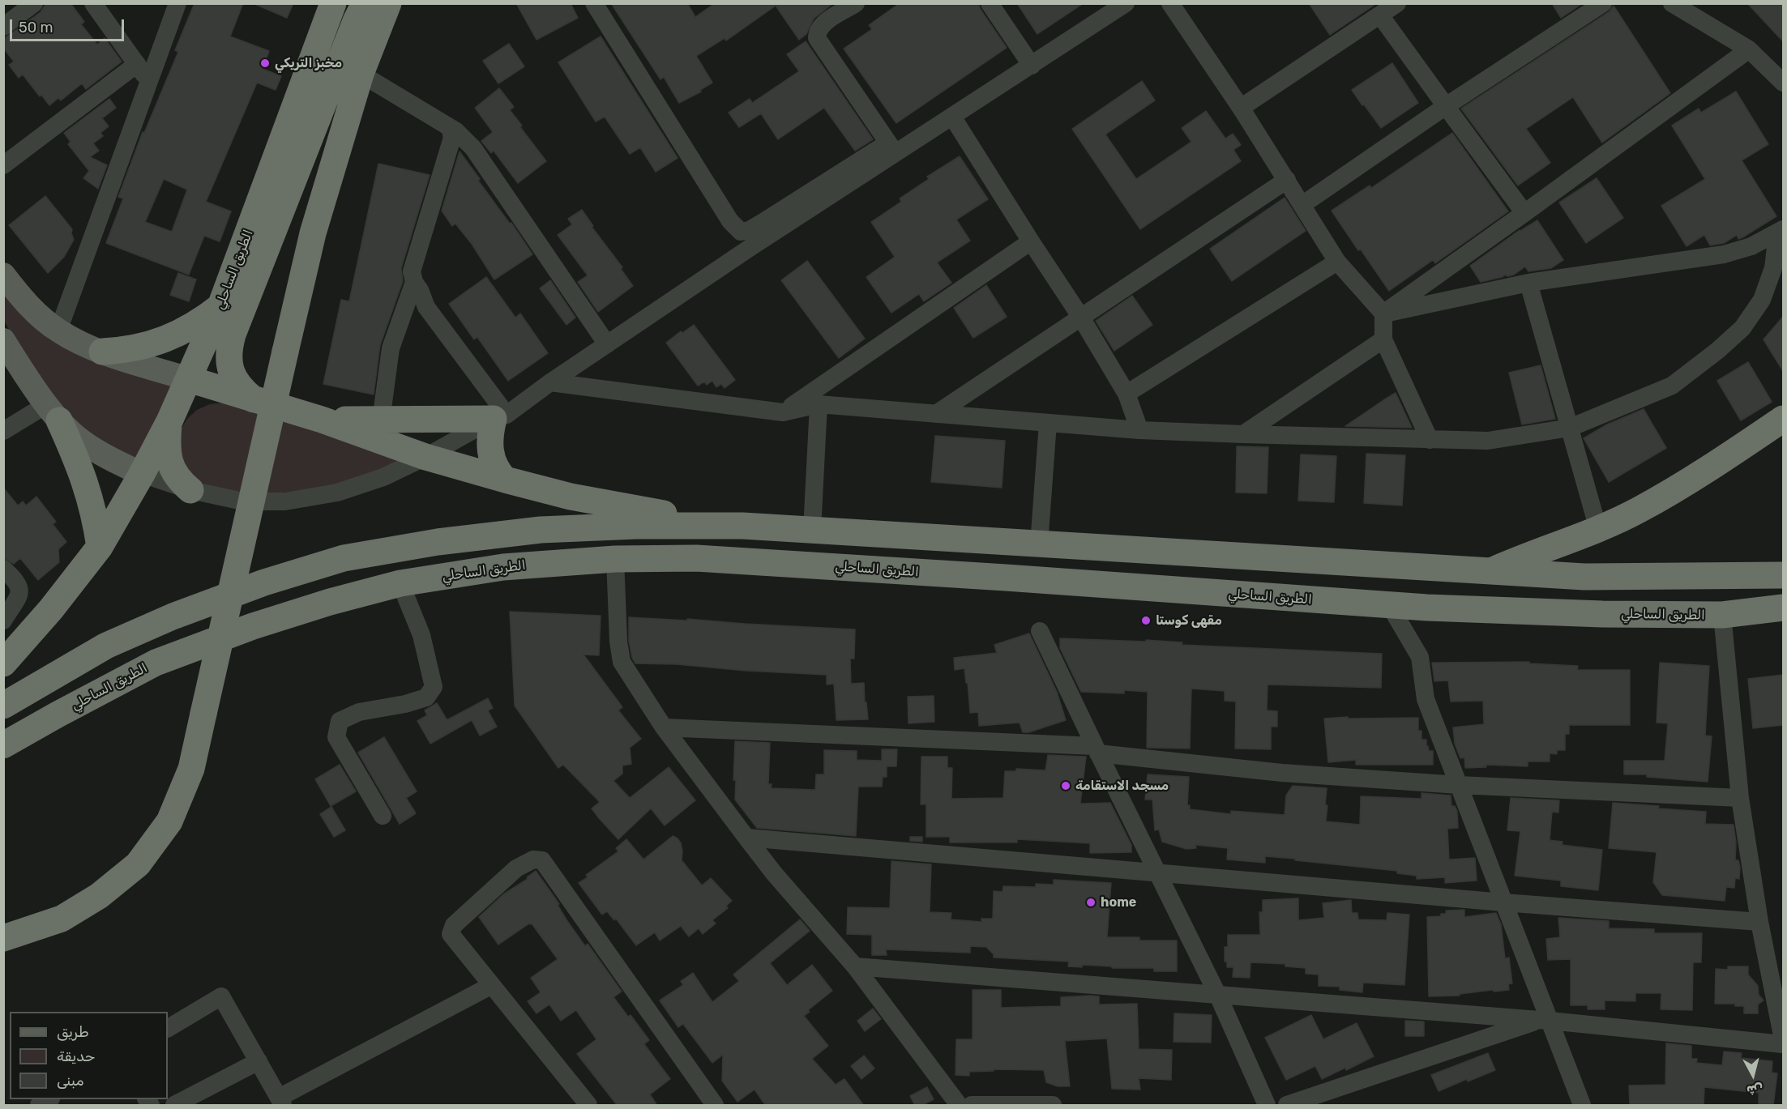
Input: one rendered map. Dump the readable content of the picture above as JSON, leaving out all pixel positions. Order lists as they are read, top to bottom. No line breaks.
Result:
{"streets":{"highway":["الطريق الساحلي"]},"places":["مخبز التريكي","مقهى كوستا","مسجد الاستقامة","home"],"legend":["طريق","حديقة","مبنى"],"scale_bar":"50 m","north":"bottom"}
